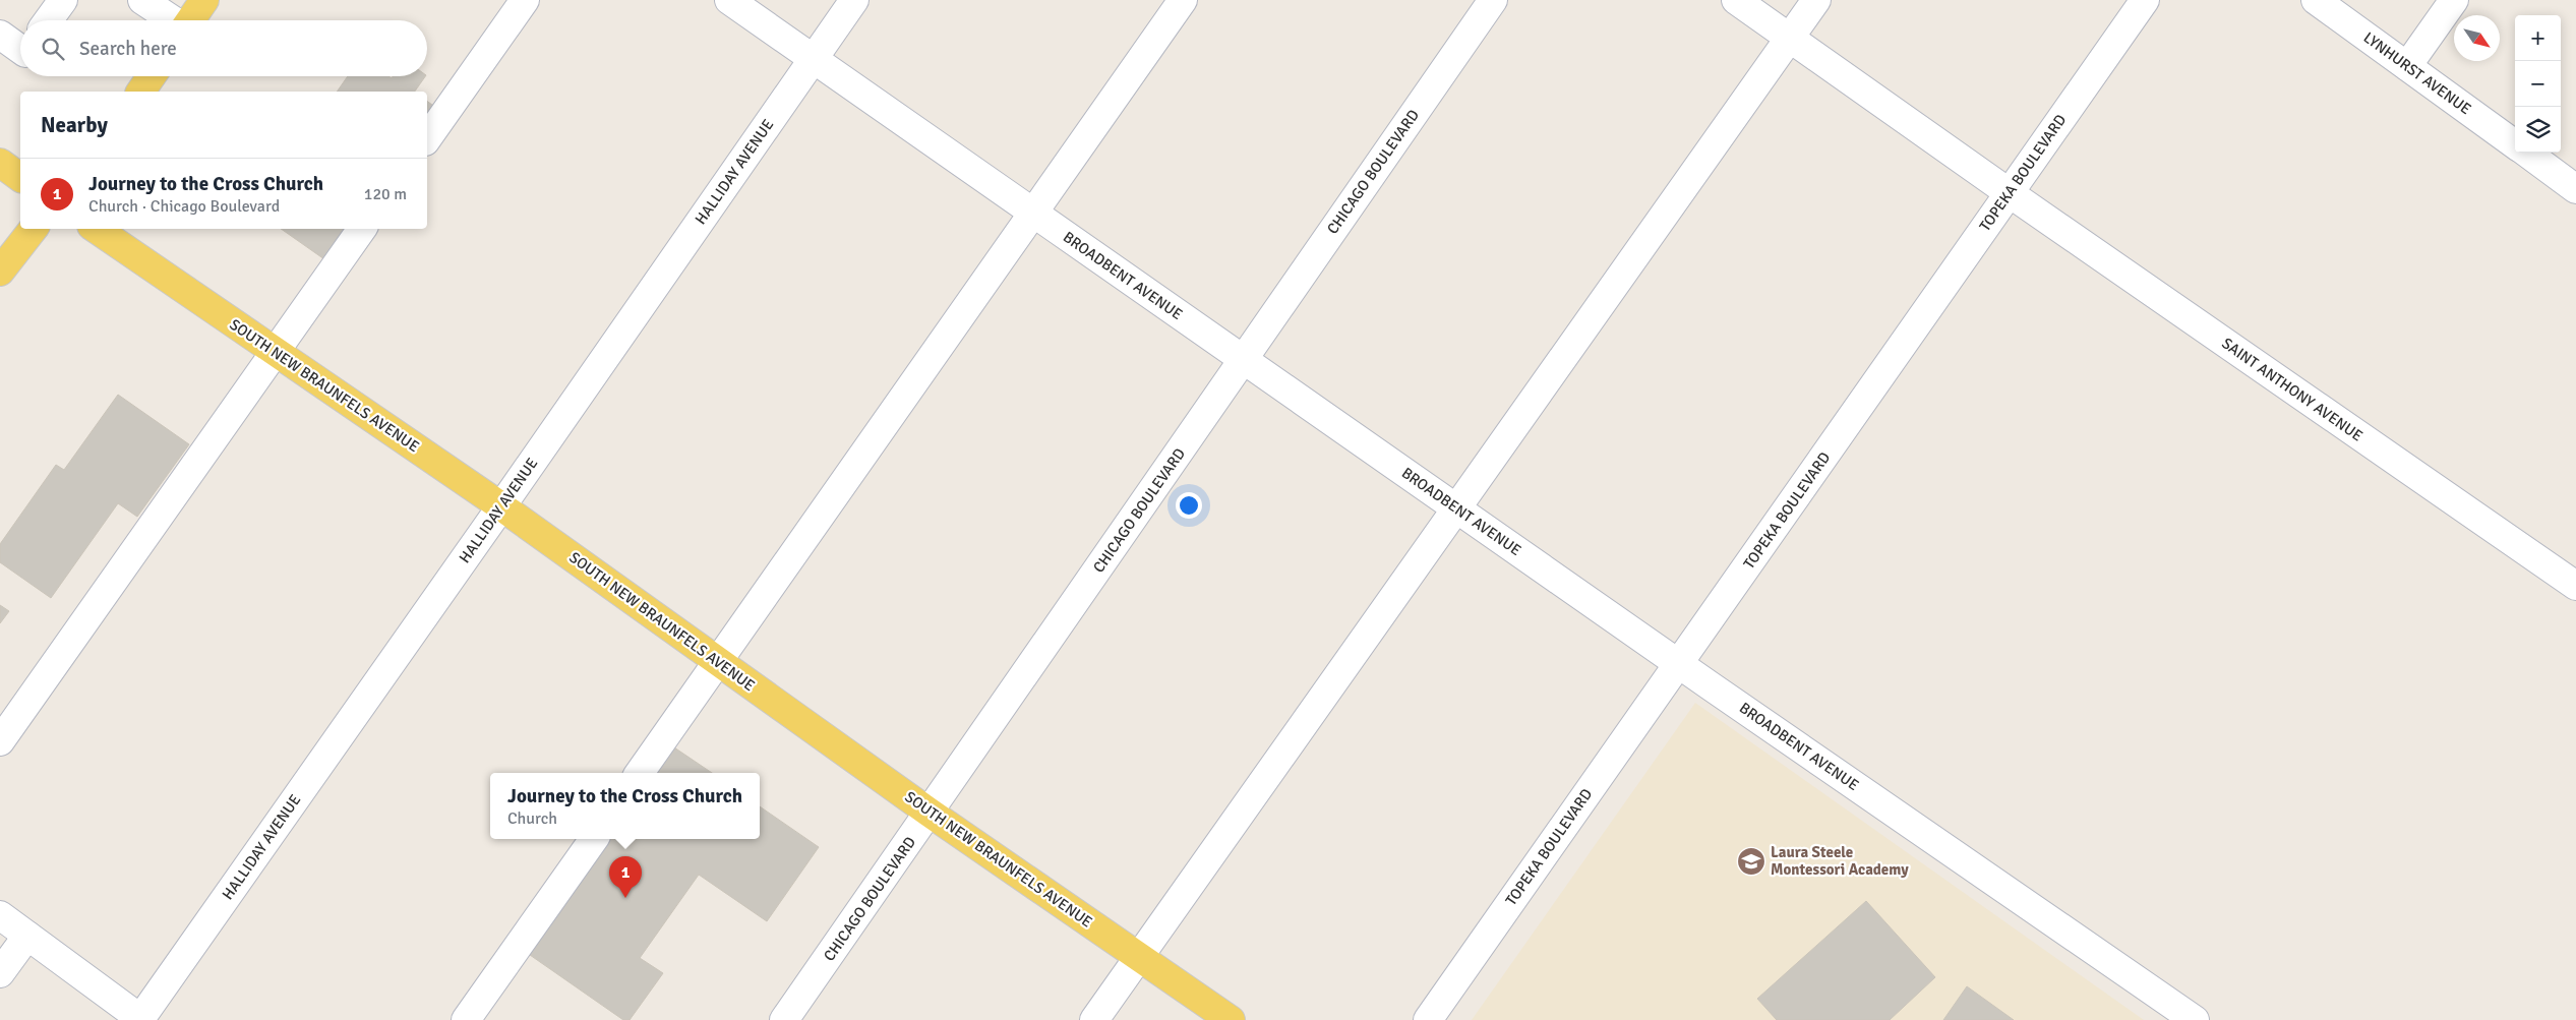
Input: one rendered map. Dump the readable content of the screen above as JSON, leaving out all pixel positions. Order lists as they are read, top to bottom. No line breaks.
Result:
{"streets":{"main road":["SOUTH NEW BRAUNFELS AVENUE"],"street":["LYNHURST AVENUE","HALLIDAY AVENUE","CHICAGO BOULEVARD","TOPEKA BOULEVARD","BROADBENT AVENUE","SAINT ANTHONY AVENUE"]},"crossings":[["HALLIDAY AVENUE","BROADBENT AVENUE"],["HALLIDAY AVENUE","SOUTH NEW BRAUNFELS AVENUE"],["CHICAGO BOULEVARD","BROADBENT AVENUE"],["CHICAGO BOULEVARD","SOUTH NEW BRAUNFELS AVENUE"],["TOPEKA BOULEVARD","BROADBENT AVENUE"],["TOPEKA BOULEVARD","SAINT ANTHONY AVENUE"]],"places":{"school or university":["Laura Steele Montessori Academy"]},"north":"bottom right","page":{"map_buttons":["+","−"],"search":"Search here","heading":"Nearby","list":[{"mark":"1","name":"Journey to the Cross Church","note":"Church · Chicago Boulevard","value":"120 m"}],"popup":["Journey to the Cross Church","Church"],"pins":"1"}}
